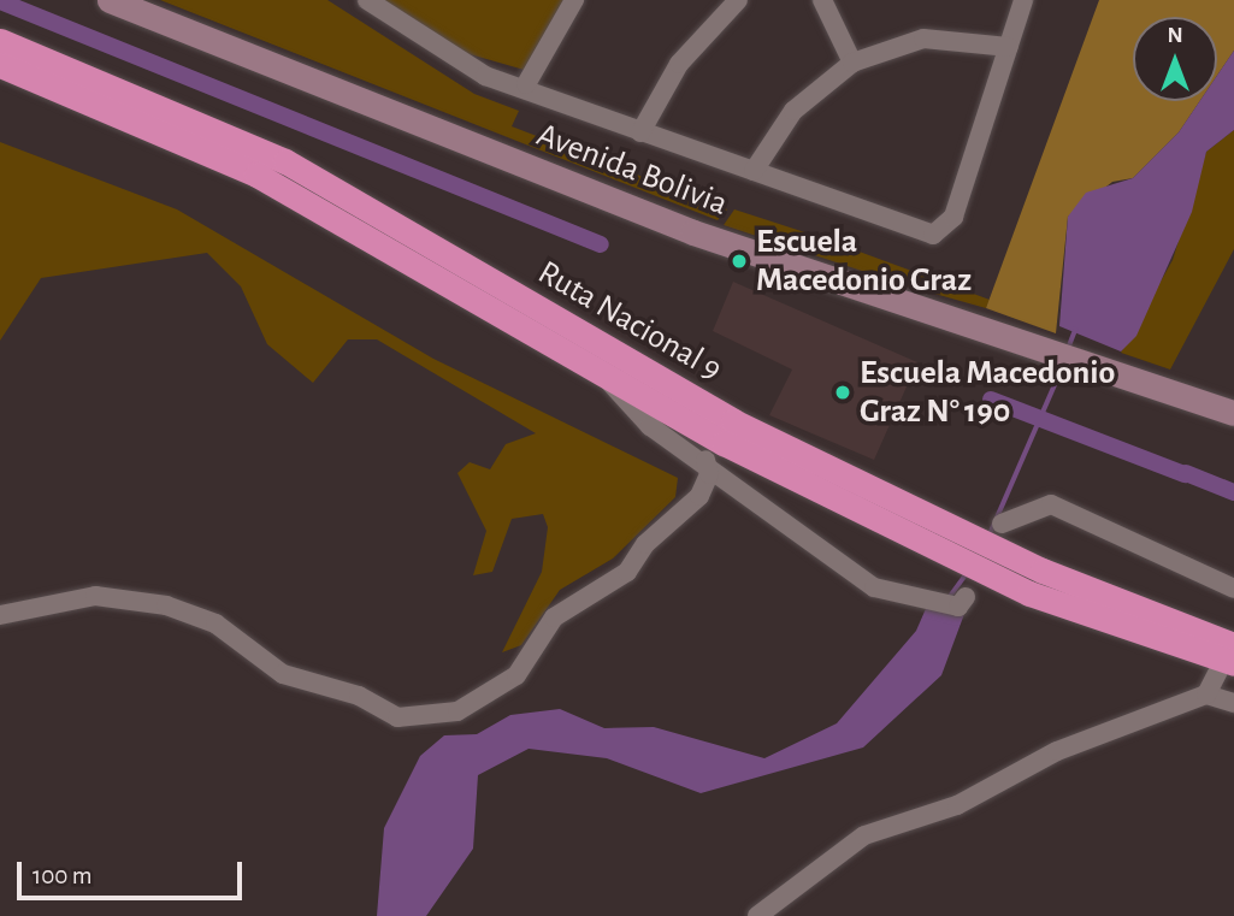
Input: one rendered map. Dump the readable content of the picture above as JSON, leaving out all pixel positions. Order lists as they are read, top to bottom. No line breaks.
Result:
{"streets":{"highway":["Ruta Nacional 9"],"street":["Avenida Bolivia"]},"places":["Escuela Macedonio Graz","Escuela Macedonio Graz N° 190"],"scale_bar":"100 m","north":"top"}
